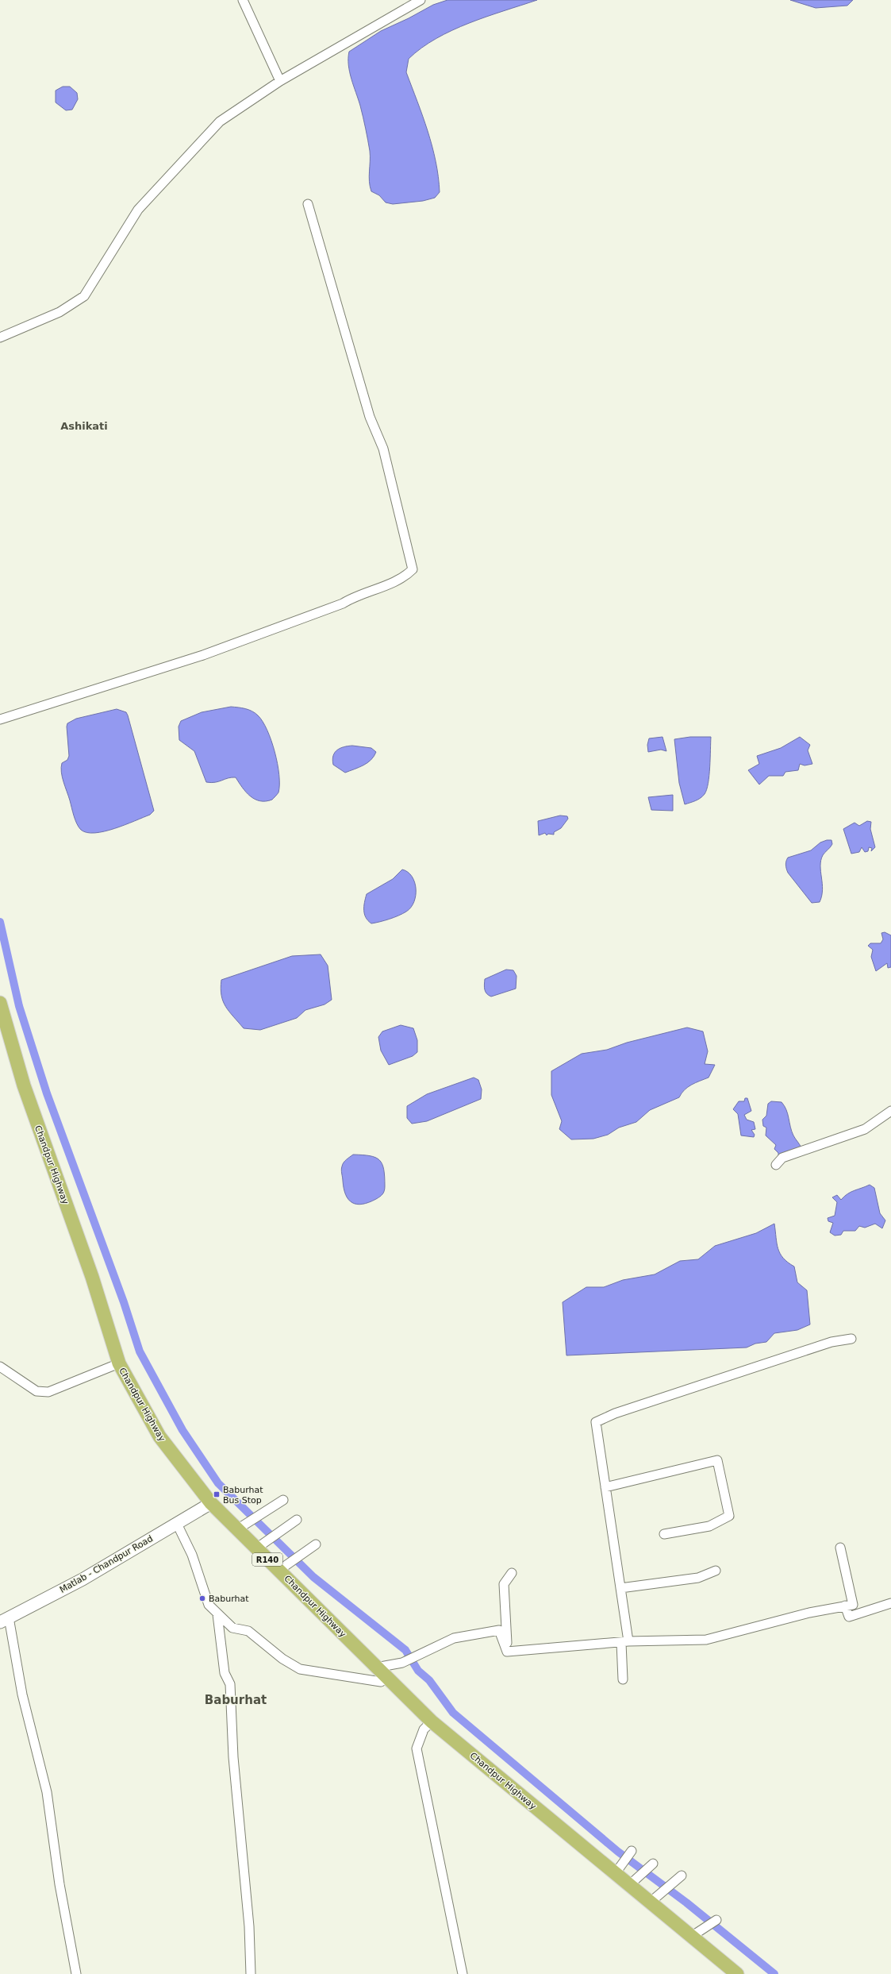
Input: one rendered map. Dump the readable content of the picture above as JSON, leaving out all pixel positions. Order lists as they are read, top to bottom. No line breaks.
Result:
{"streets":{"main road":["Chandpur Highway","R140","Matlab - Chandpur Road"]},"crossings":[["Chandpur Highway","Matlab - Chandpur Road"]],"districts":["Ashikati","Baburhat"],"places":{"transit":["Baburhat Bus Stop"],"other":["Baburhat"]}}
